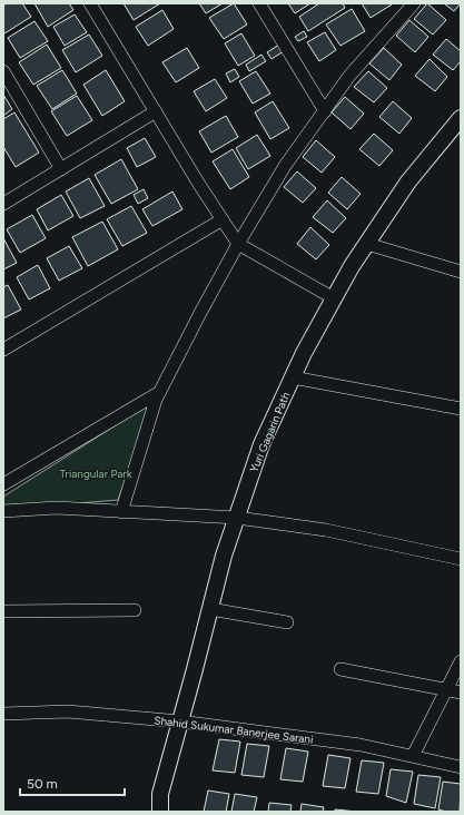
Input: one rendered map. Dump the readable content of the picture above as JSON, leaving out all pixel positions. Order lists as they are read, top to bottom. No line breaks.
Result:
{"streets":{"street":["Yuri Gagarin Path","Shahid Sukumar Banerjee Sarani"]},"crossings":[["Yuri Gagarin Path","Shahid Sukumar Banerjee Sarani"]],"parks":["Triangular Park"],"scale_bar":"50 m"}
